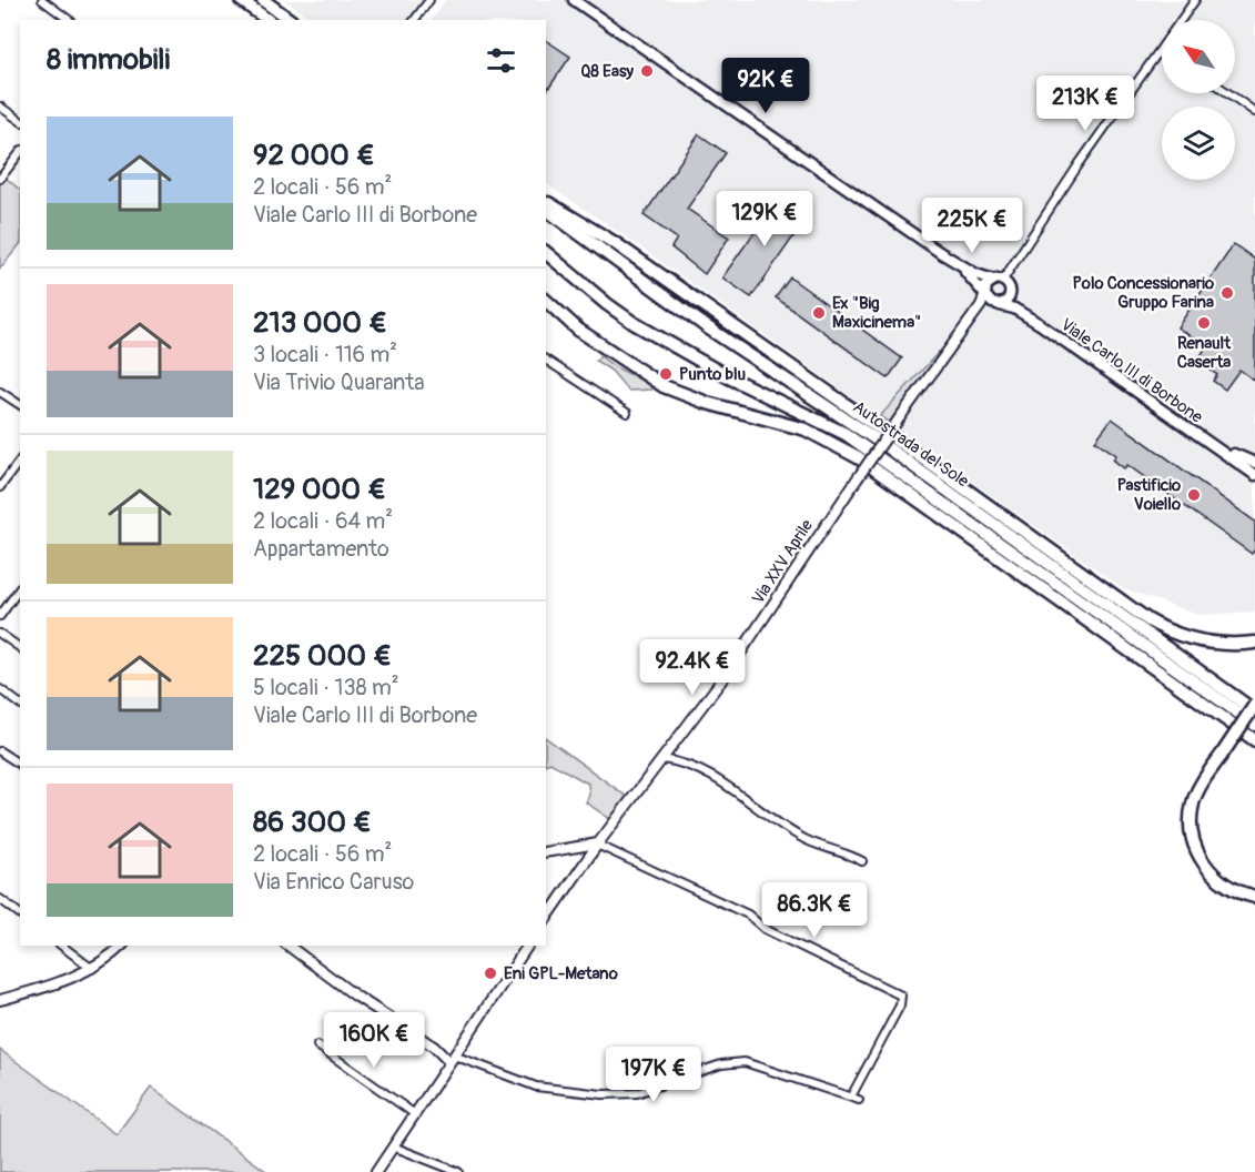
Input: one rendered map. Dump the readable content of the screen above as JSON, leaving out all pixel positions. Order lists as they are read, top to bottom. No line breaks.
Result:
{"streets":{"highway":["Autostrada del Sole"],"main road":["Viale Carlo III di Borbone"],"street":["Via XXV Aprile"]},"crossings":[["Viale Carlo III di Borbone","Via XXV Aprile"]],"places":["Q8 Easy","Polo Concessionario Gruppo Farina","Ex \"Big Maxicinema\"","Renault Caserta","Punto blu","Pastificio Voiello","Eni GPL-Metano"],"north":"top left","page":{"heading":"8 immobili","price":["92K €","213K €","129K €","225K €","92.4K €","86.3K €","160K €","197K €"],"list":[{"name":"92 000 €","note":"2 locali · 56 m² · Viale Carlo III di Borbone"},{"name":"213 000 €","note":"3 locali · 116 m² · Via Trivio Quaranta"},{"name":"129 000 €","note":"2 locali · 64 m² · Appartamento"},{"name":"225 000 €","note":"5 locali · 138 m² · Viale Carlo III di Borbone"},{"name":"86 300 €","note":"2 locali · 56 m² · Via Enrico Caruso"}]}}
